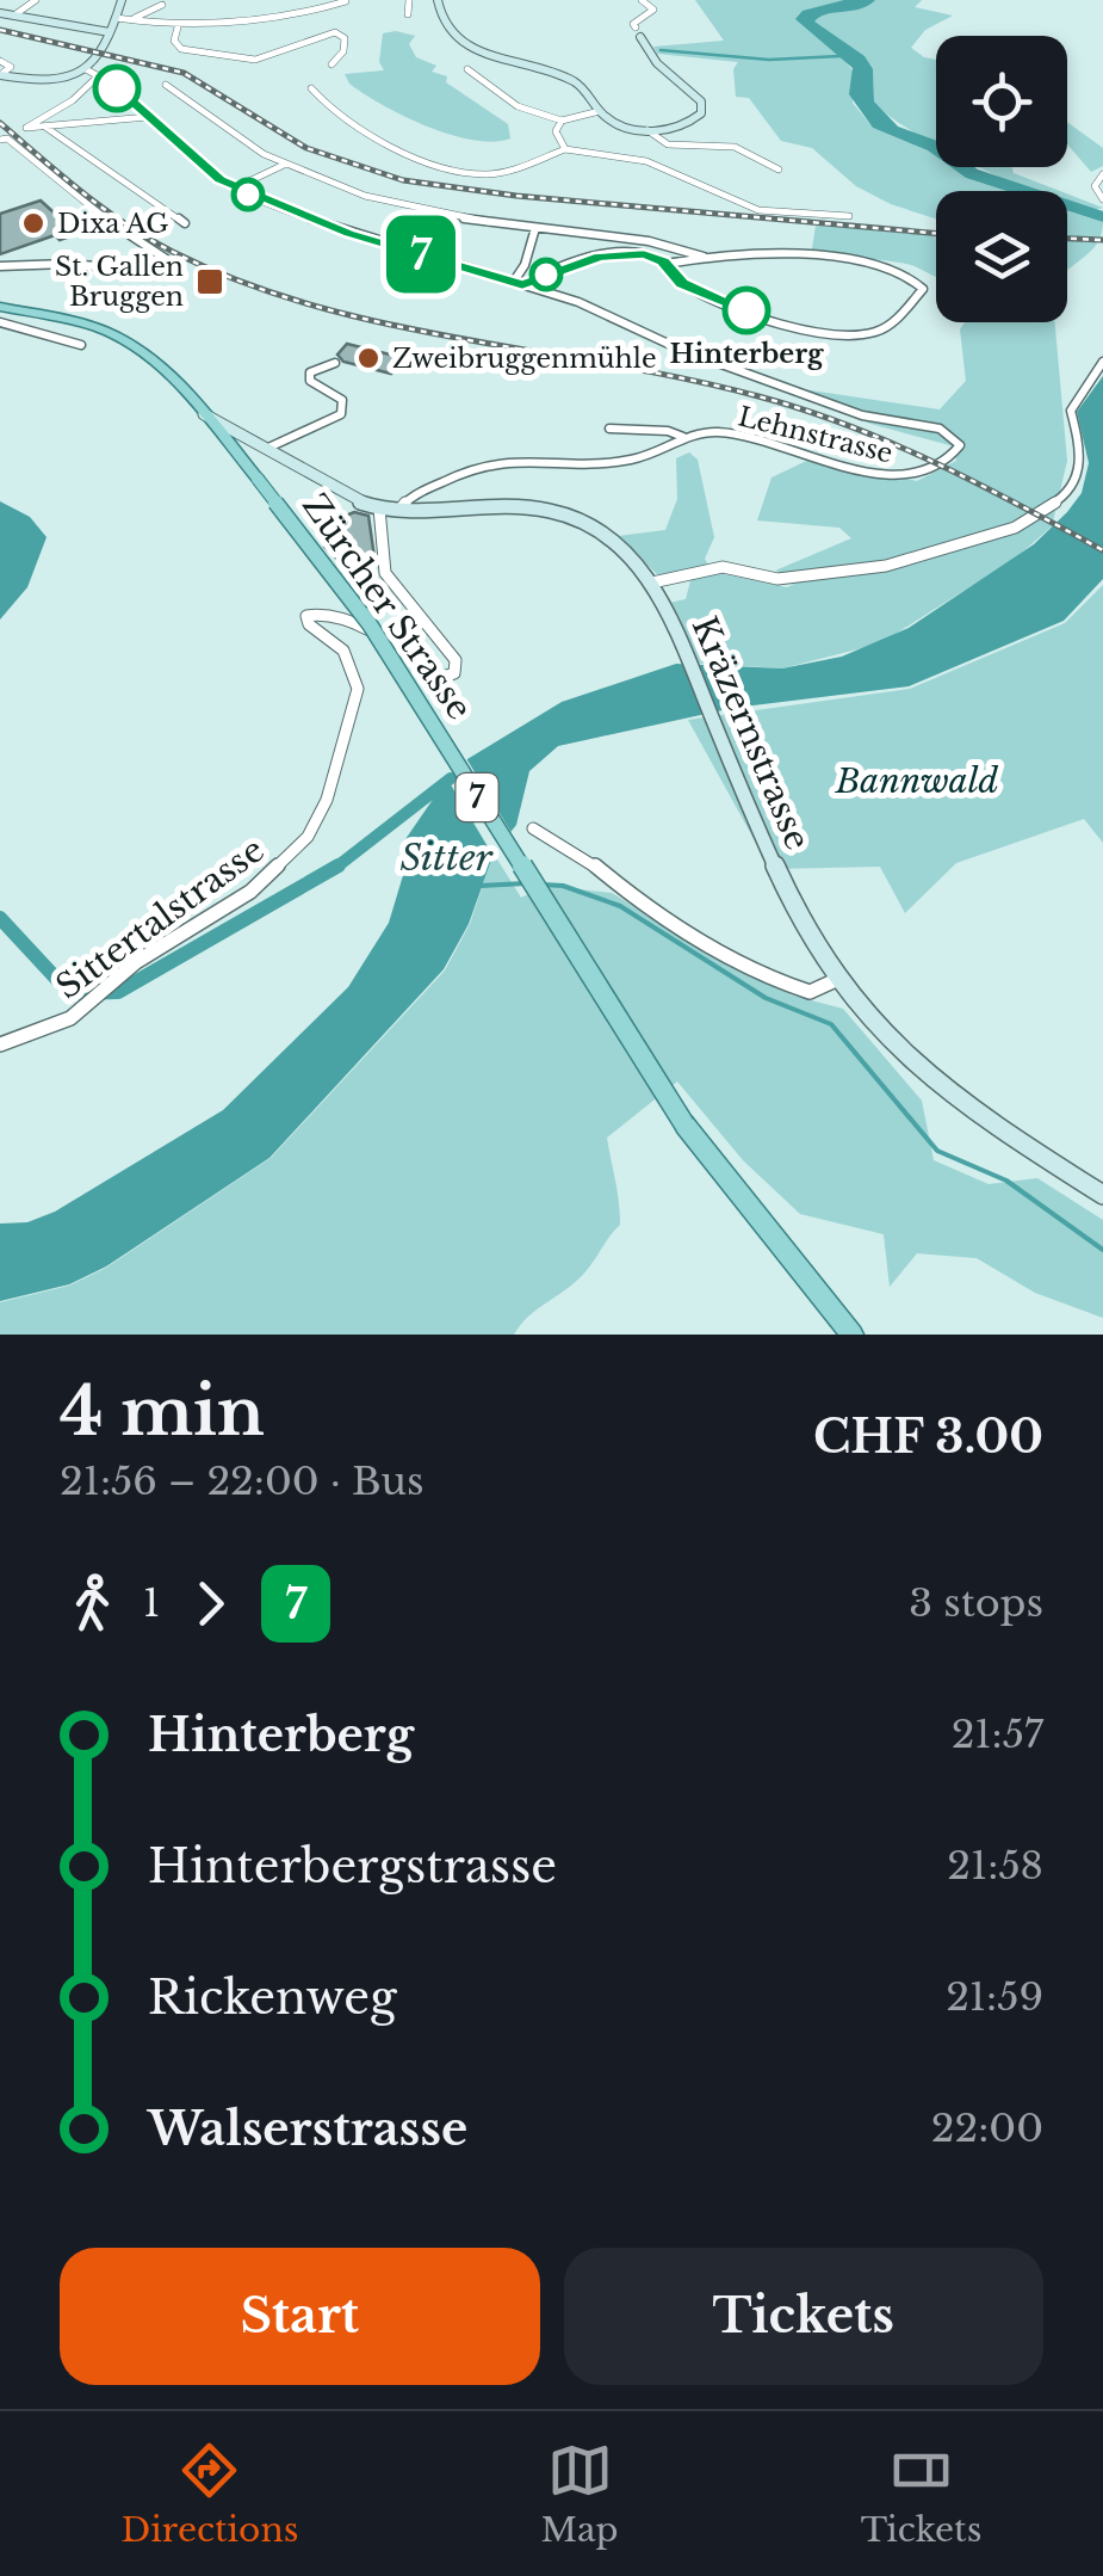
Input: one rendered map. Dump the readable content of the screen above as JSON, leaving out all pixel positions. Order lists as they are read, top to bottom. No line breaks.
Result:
{"streets":{"main road":["Zürcher Strasse","7"],"street":["Lehnstrasse","Kräzernstrasse","Sittertalstrasse"]},"crossings":[["Lehnstrasse","Kräzernstrasse"],["Zürcher Strasse","Kräzernstrasse"],["Kräzernstrasse","Sittertalstrasse"]],"water":["Sitter"],"parks":["Bannwald"],"places":{"other":["Dixa AG","Hinterberg","Zweibruggenmühle"],"transit":["St. Gallen Bruggen"]},"lines":["bus line 7"],"page":{"on_map":"7","heading":["4 min","21:56 – 22:00 · Bus","CHF 3.00"],"legs":["1","7","3 stops"],"list":[{"name":"Hinterberg","value":"21:57"},{"name":"Hinterbergstrasse","value":"21:58"},{"name":"Rickenweg","value":"21:59"},{"name":"Walserstrasse","value":"22:00"}],"buttons":["Start","Tickets"],"tabs":["Directions","Map","Tickets"]}}
